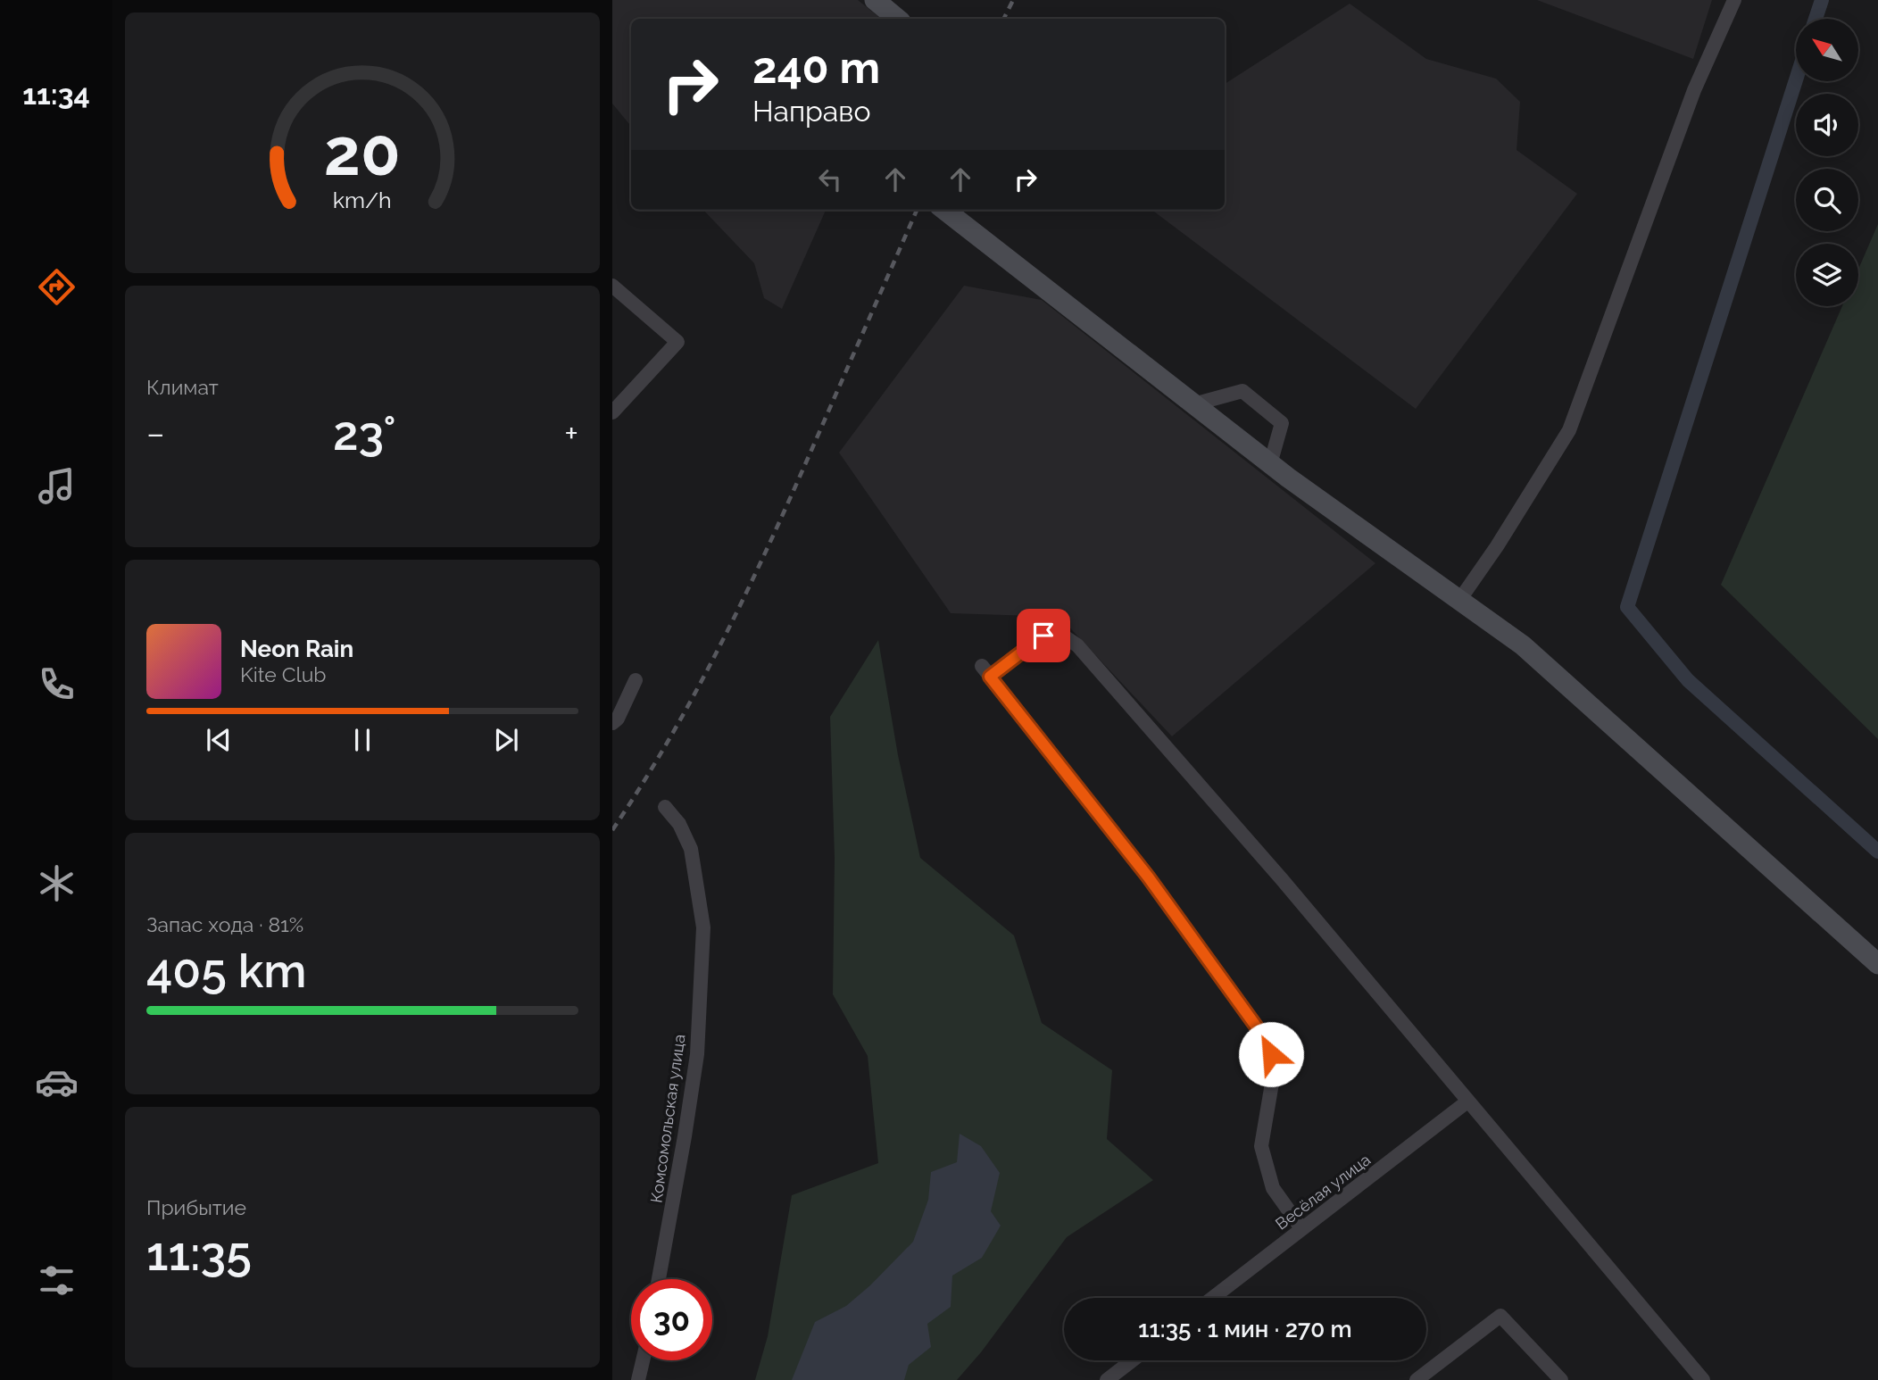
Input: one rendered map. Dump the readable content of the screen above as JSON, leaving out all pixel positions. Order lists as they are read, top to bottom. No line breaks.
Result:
{"streets":{"street":["Комсомольская улица","Весёлая улица"]},"north":"top left","page":{"tabs":"11:34","turn":["240 m","Направо"],"tile":["Климат",["Запас хода · 81%","405 km"],["Прибытие","11:35"]],"heat":["−","23°","+"],"song":["Neon Rain","Kite Club"],"limit":"30","trip":"11:35 · 1 мин · 270 m","gauge":["20","km/h"]}}
